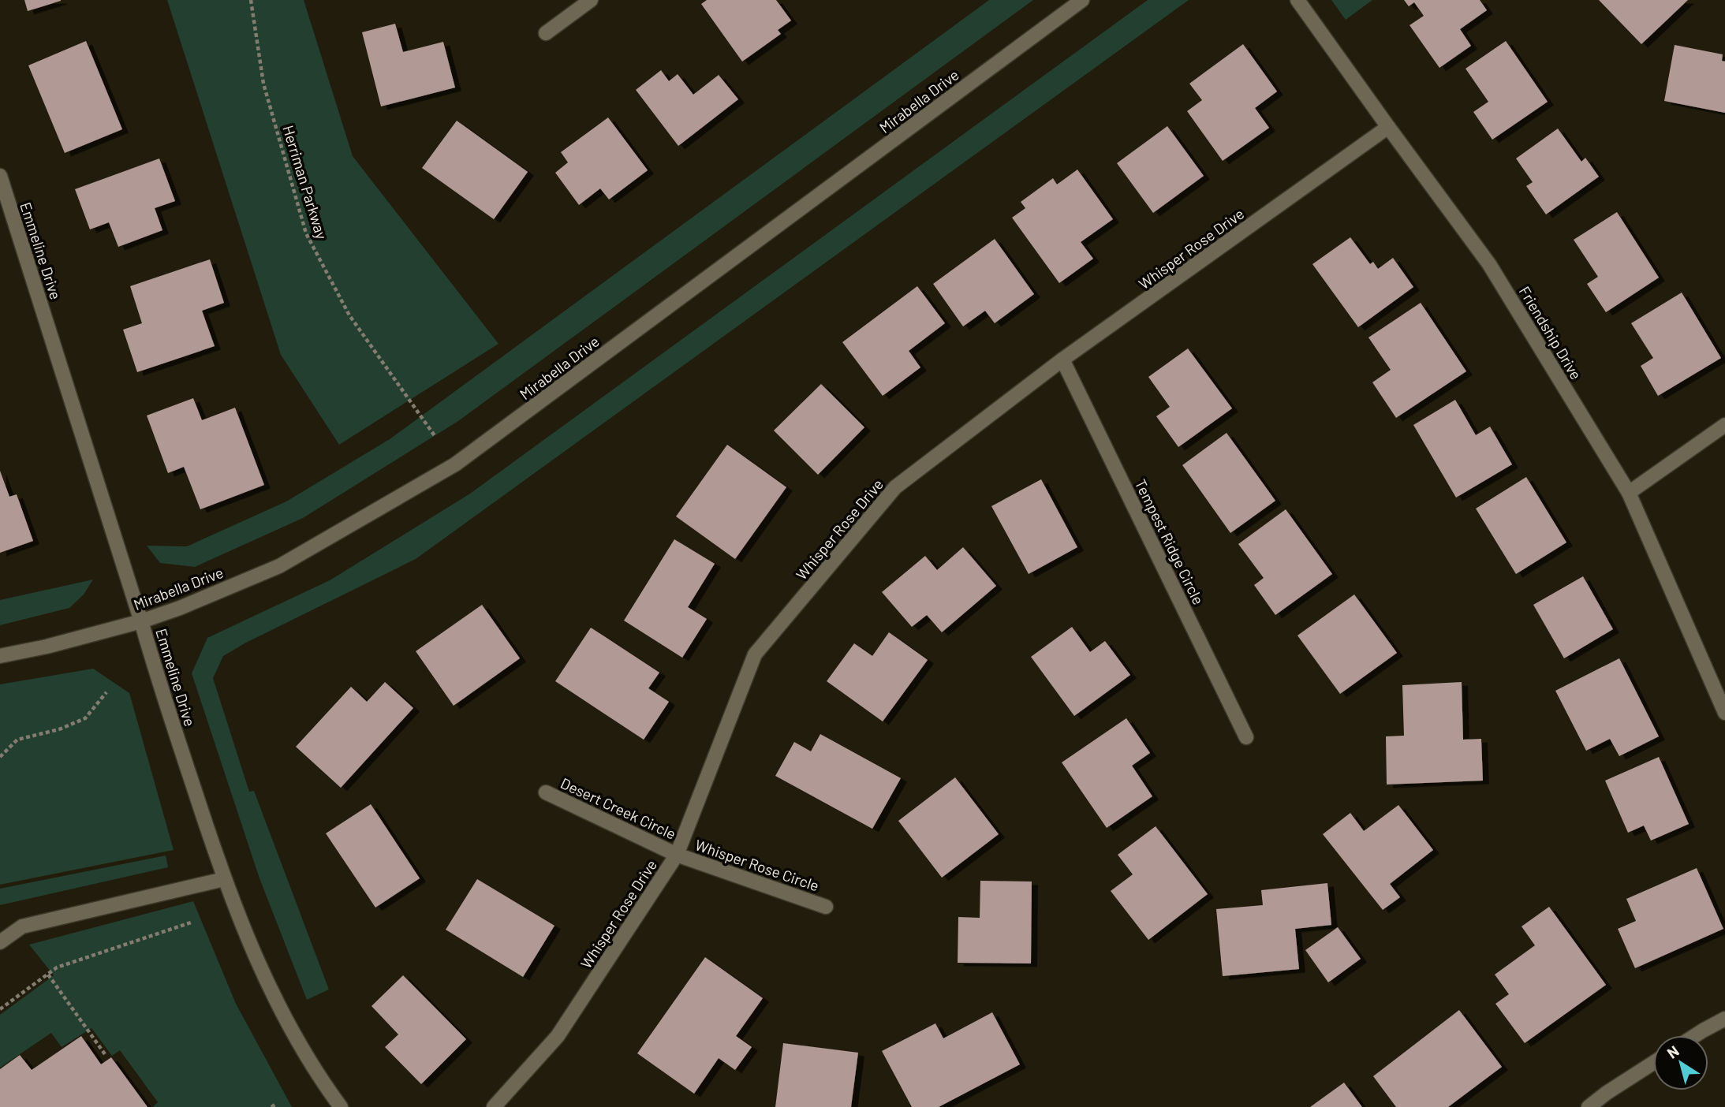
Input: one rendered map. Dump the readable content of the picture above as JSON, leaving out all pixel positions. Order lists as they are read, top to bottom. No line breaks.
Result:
{"streets":{"street":["Mirabella Drive","Whisper Rose Drive","Emmeline Drive","Friendship Drive","Tempest Ridge Circle","Desert Creek Circle","Whisper Rose Circle"],"path":["Herriman Parkway"]},"crossings":[["Mirabella Drive","Emmeline Drive"],["Whisper Rose Drive","Friendship Drive"],["Whisper Rose Drive","Tempest Ridge Circle"],["Whisper Rose Drive","Desert Creek Circle"],["Whisper Rose Drive","Whisper Rose Circle"],["Desert Creek Circle","Whisper Rose Circle"]],"north":"top left"}
